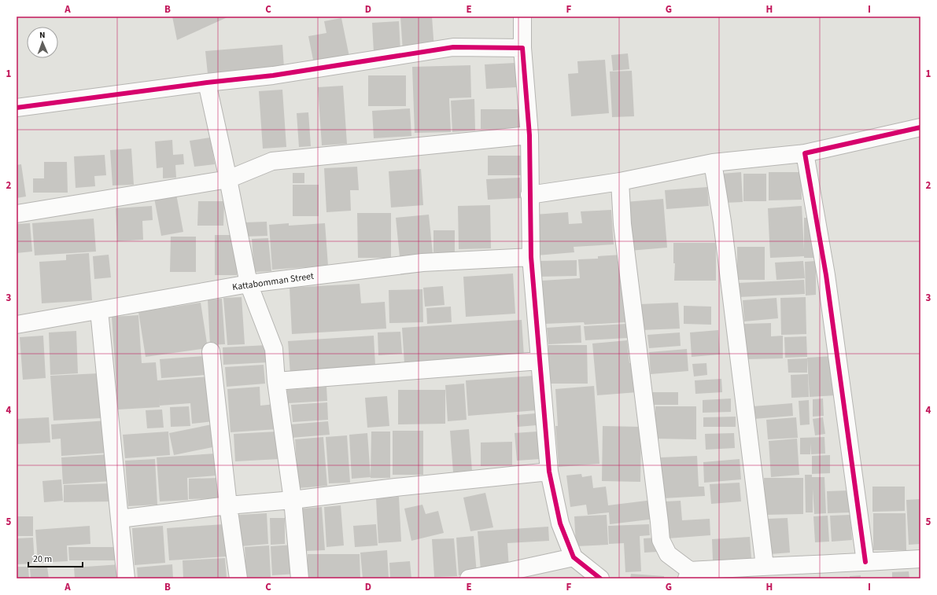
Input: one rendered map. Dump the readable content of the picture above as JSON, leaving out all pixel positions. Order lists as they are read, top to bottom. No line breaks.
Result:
{"streets":{"street":["Kattabomman Street"]},"scale_bar":"20 m","north":"top","grid":{"columns":["A","B","C","D","E","F","G","H","I"],"rows":["1","2","3","4","5"]}}
